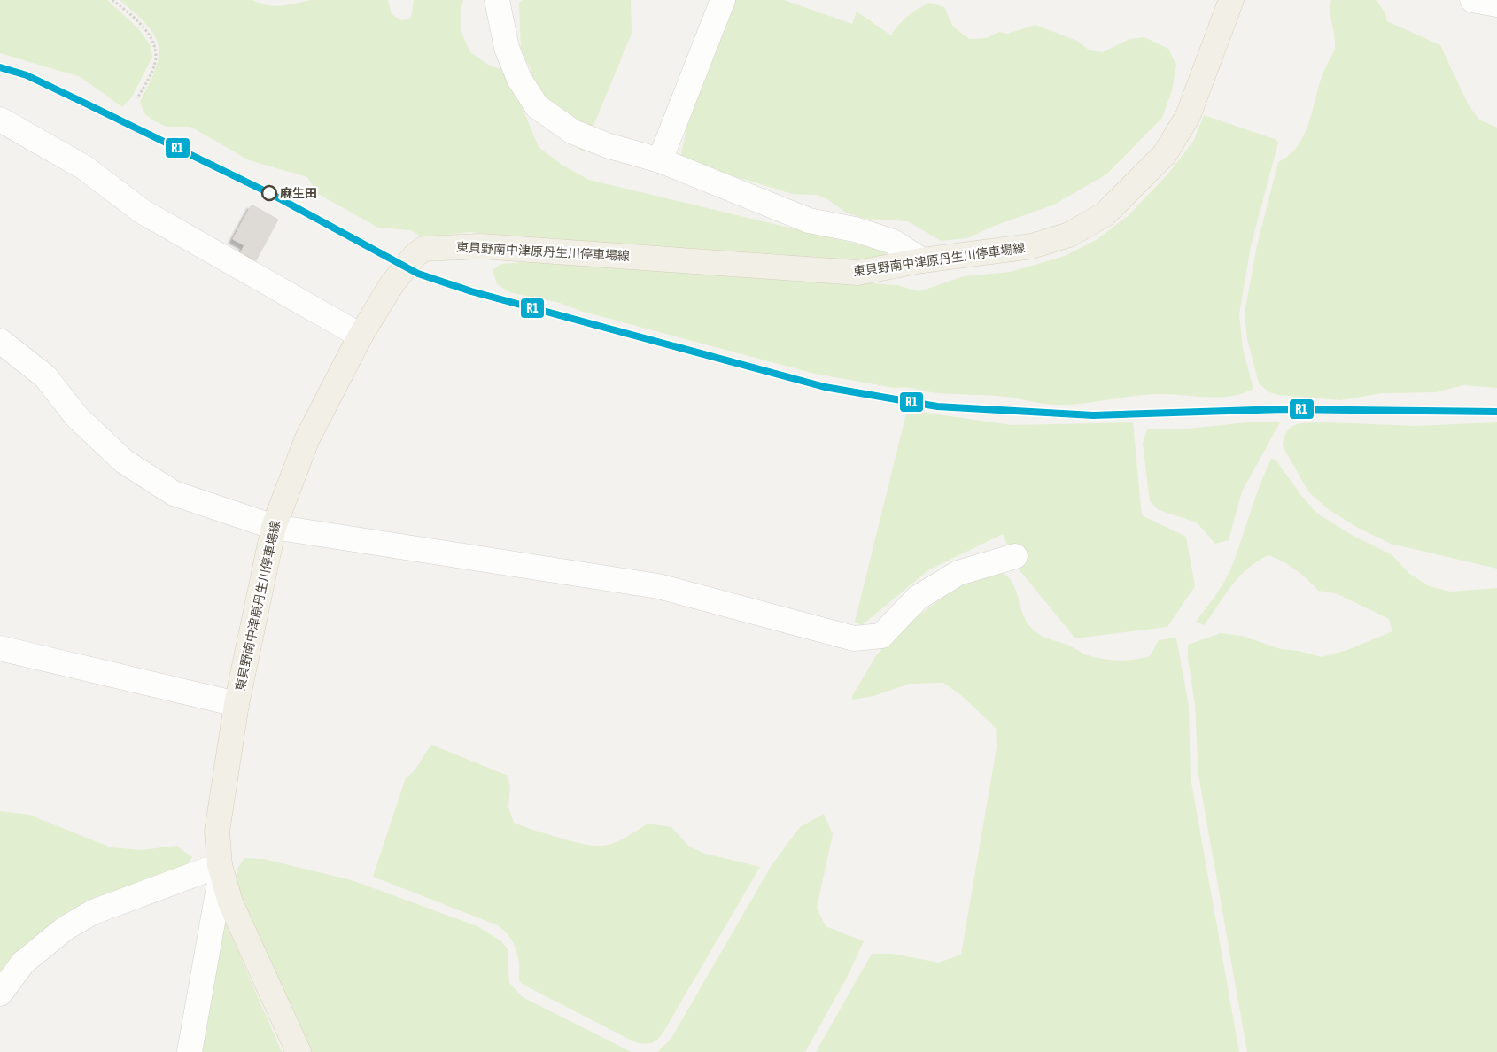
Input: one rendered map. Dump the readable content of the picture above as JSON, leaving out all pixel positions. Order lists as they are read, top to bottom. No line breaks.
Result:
{"streets":{"main road":["東貝野南中津原丹生川停車場線"]},"places":["麻生田"],"lines":["transit line R1"]}
